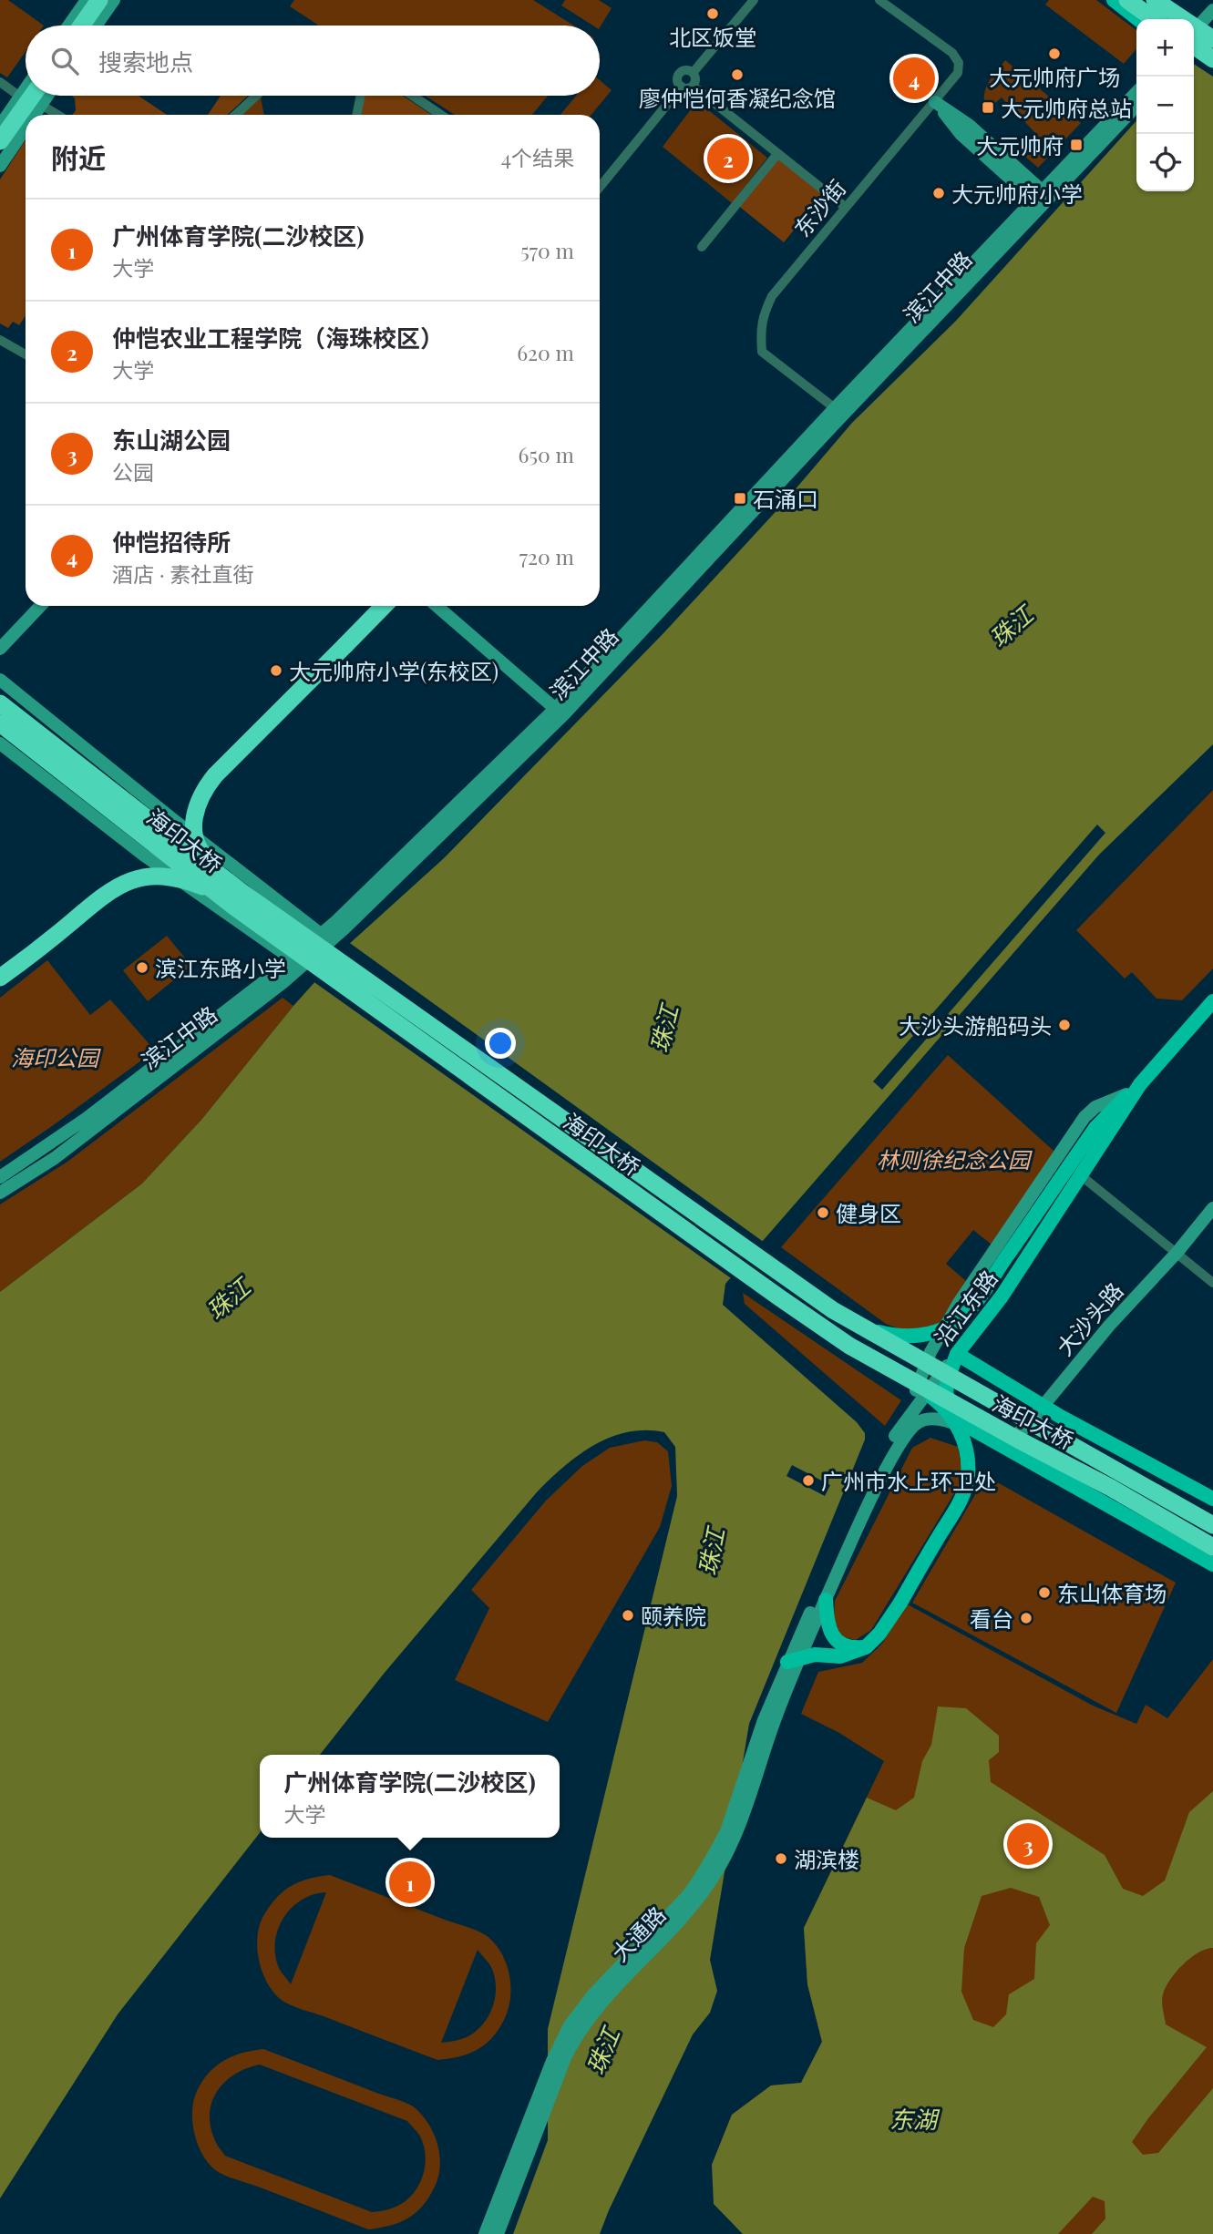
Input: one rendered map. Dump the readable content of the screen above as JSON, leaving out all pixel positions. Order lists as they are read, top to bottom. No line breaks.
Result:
{"streets":{"highway":["海印大桥"],"main road":["滨江中路","沿江东路","大沙头路","大通路"],"street":["东沙街"]},"crossings":[["东沙街","滨江中路"],["沿江东路","大通路"]],"water":["珠江","东湖"],"parks":["海印公园","林则徐纪念公园"],"places":{"other":["北区饭堂","大元帅府广场","廖仲恺何香凝纪念馆","大元帅府小学","大元帅府小学(东校区)","滨江东路小学","大沙头游船码头","健身区","广州市水上环卫处","东山体育场","颐养院","看台","湖滨楼"],"transit":["大元帅府总站","大元帅府","石涌口"]},"page":{"map_buttons":["+","−"],"search":"搜索地点","pins":["4","2","3","1"],"heading":["附近","4个结果"],"list":[{"mark":"1","name":"广州体育学院(二沙校区)","note":"大学","value":"570 m"},{"mark":"2","name":"仲恺农业工程学院（海珠校区）","note":"大学","value":"620 m"},{"mark":"3","name":"东山湖公园","note":"公园","value":"650 m"},{"mark":"4","name":"仲恺招待所","note":"酒店 · 素社直街","value":"720 m"}],"popup":["广州体育学院(二沙校区)","大学"]}}
